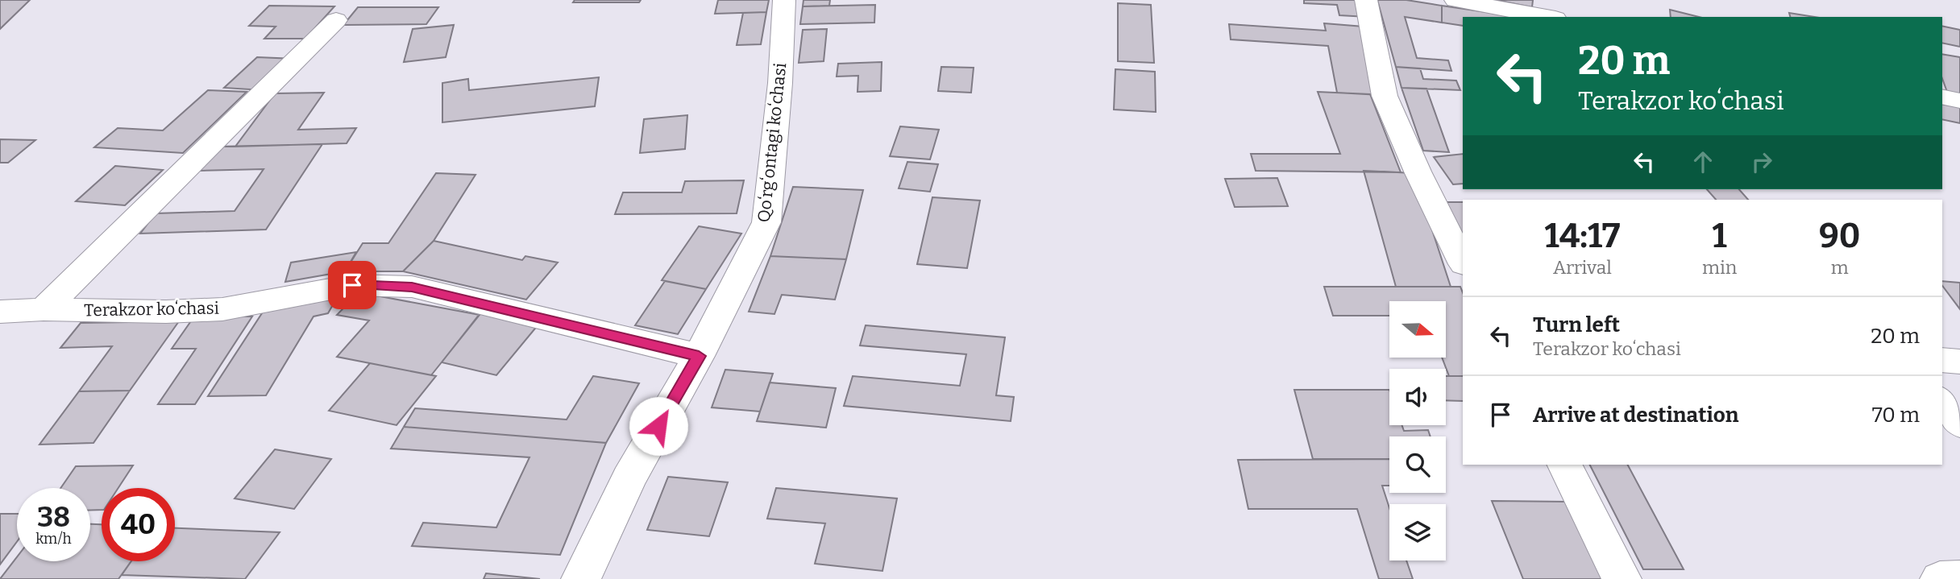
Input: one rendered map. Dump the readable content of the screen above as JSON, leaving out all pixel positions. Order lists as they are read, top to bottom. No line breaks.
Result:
{"streets":{"street":["Qoʻrgʻontagi koʻchasi","Terakzor koʻchasi"]},"crossings":[["Qoʻrgʻontagi koʻchasi","Terakzor koʻchasi"]],"north":"right","page":{"turn":["20 m","Terakzor koʻchasi"],"eta":["14:17","Arrival","1","min","90","m"],"list":[{"name":"Turn left","note":"Terakzor koʻchasi","value":"20 m"},{"name":"Arrive at destination","value":"70 m"}],"speed":"38 km/h","limit":"40"}}
